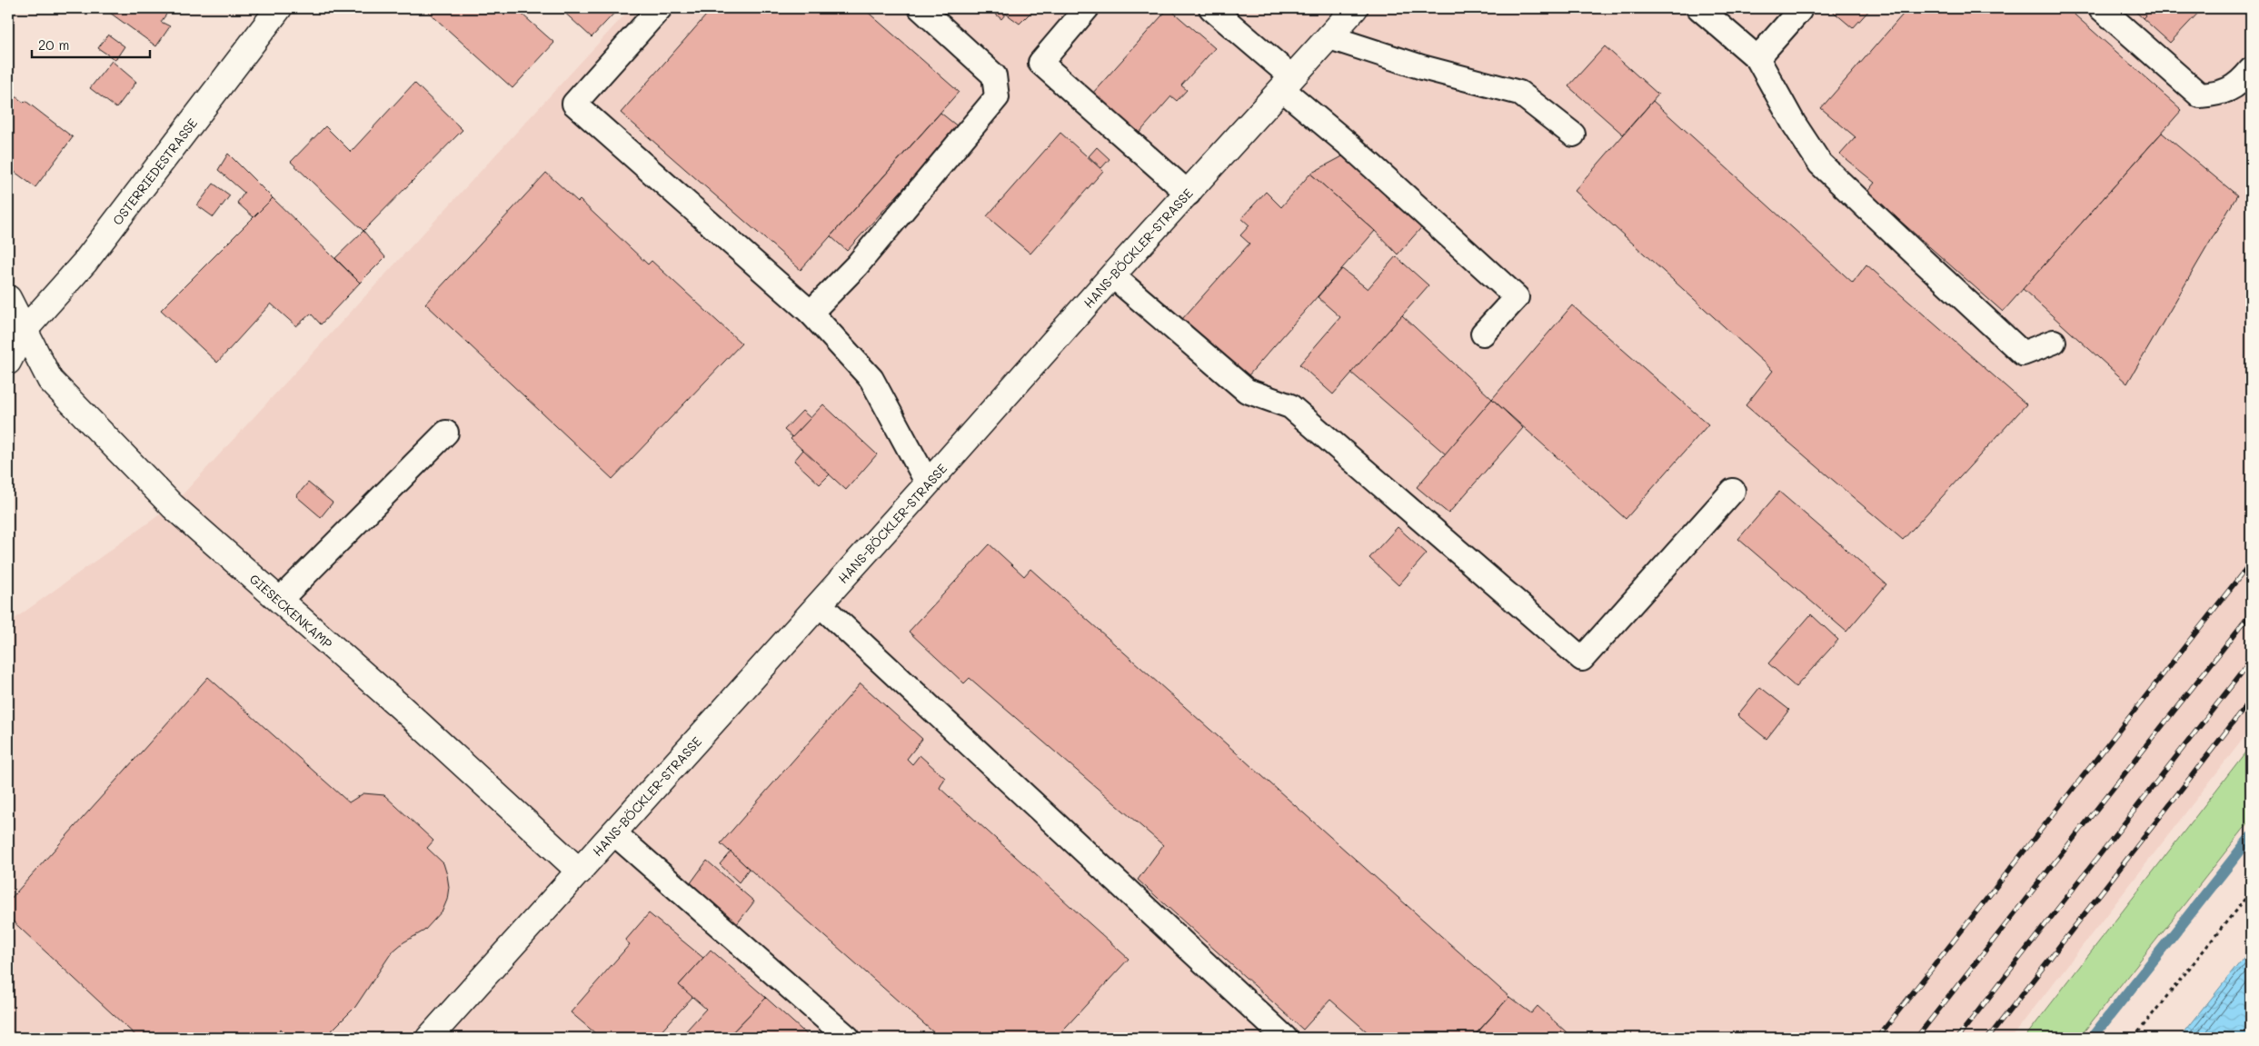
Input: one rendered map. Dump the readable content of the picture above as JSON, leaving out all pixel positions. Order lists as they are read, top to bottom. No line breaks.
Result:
{"streets":{"street":["OSTERRIEDESTRASSE","HANS-BÖCKLER-STRASSE","GIESECKENKAMP"]},"crossings":[["OSTERRIEDESTRASSE","GIESECKENKAMP"],["HANS-BÖCKLER-STRASSE","GIESECKENKAMP"]],"scale_bar":"20 m"}
